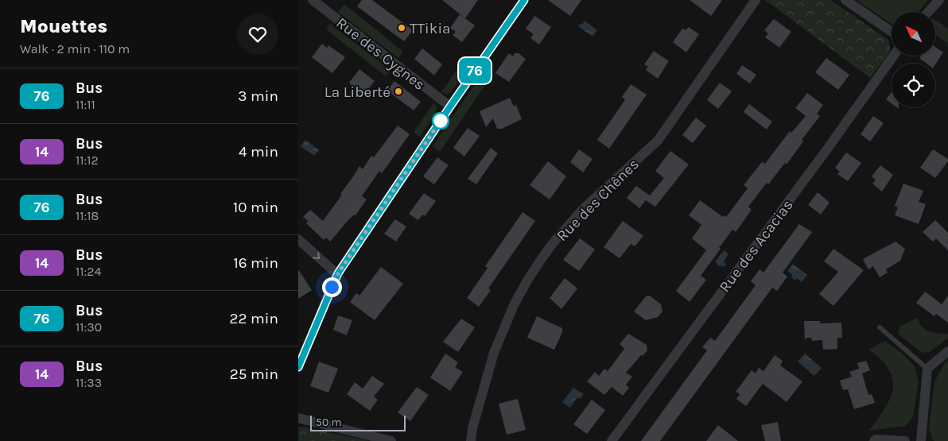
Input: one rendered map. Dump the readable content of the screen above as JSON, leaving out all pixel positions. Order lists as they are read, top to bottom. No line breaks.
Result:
{"streets":{"street":["Rue des Cygnes","Rue des Chênes","Rue des Acacias"]},"places":["TTikia","La Liberté"],"lines":["bus line 76"],"scale_bar":"50 m","north":"top left","page":{"heading":["Mouettes","Walk · 2 min · 110 m"],"on_map":"76","list":[{"mark":"76","name":"Bus","note":"11:11","value":"3 min"},{"mark":"14","name":"Bus","note":"11:12","value":"4 min"},{"mark":"76","name":"Bus","note":"11:18","value":"10 min"},{"mark":"14","name":"Bus","note":"11:24","value":"16 min"},{"mark":"76","name":"Bus","note":"11:30","value":"22 min"},{"mark":"14","name":"Bus","note":"11:33","value":"25 min"}],"scale":"50 m"}}
